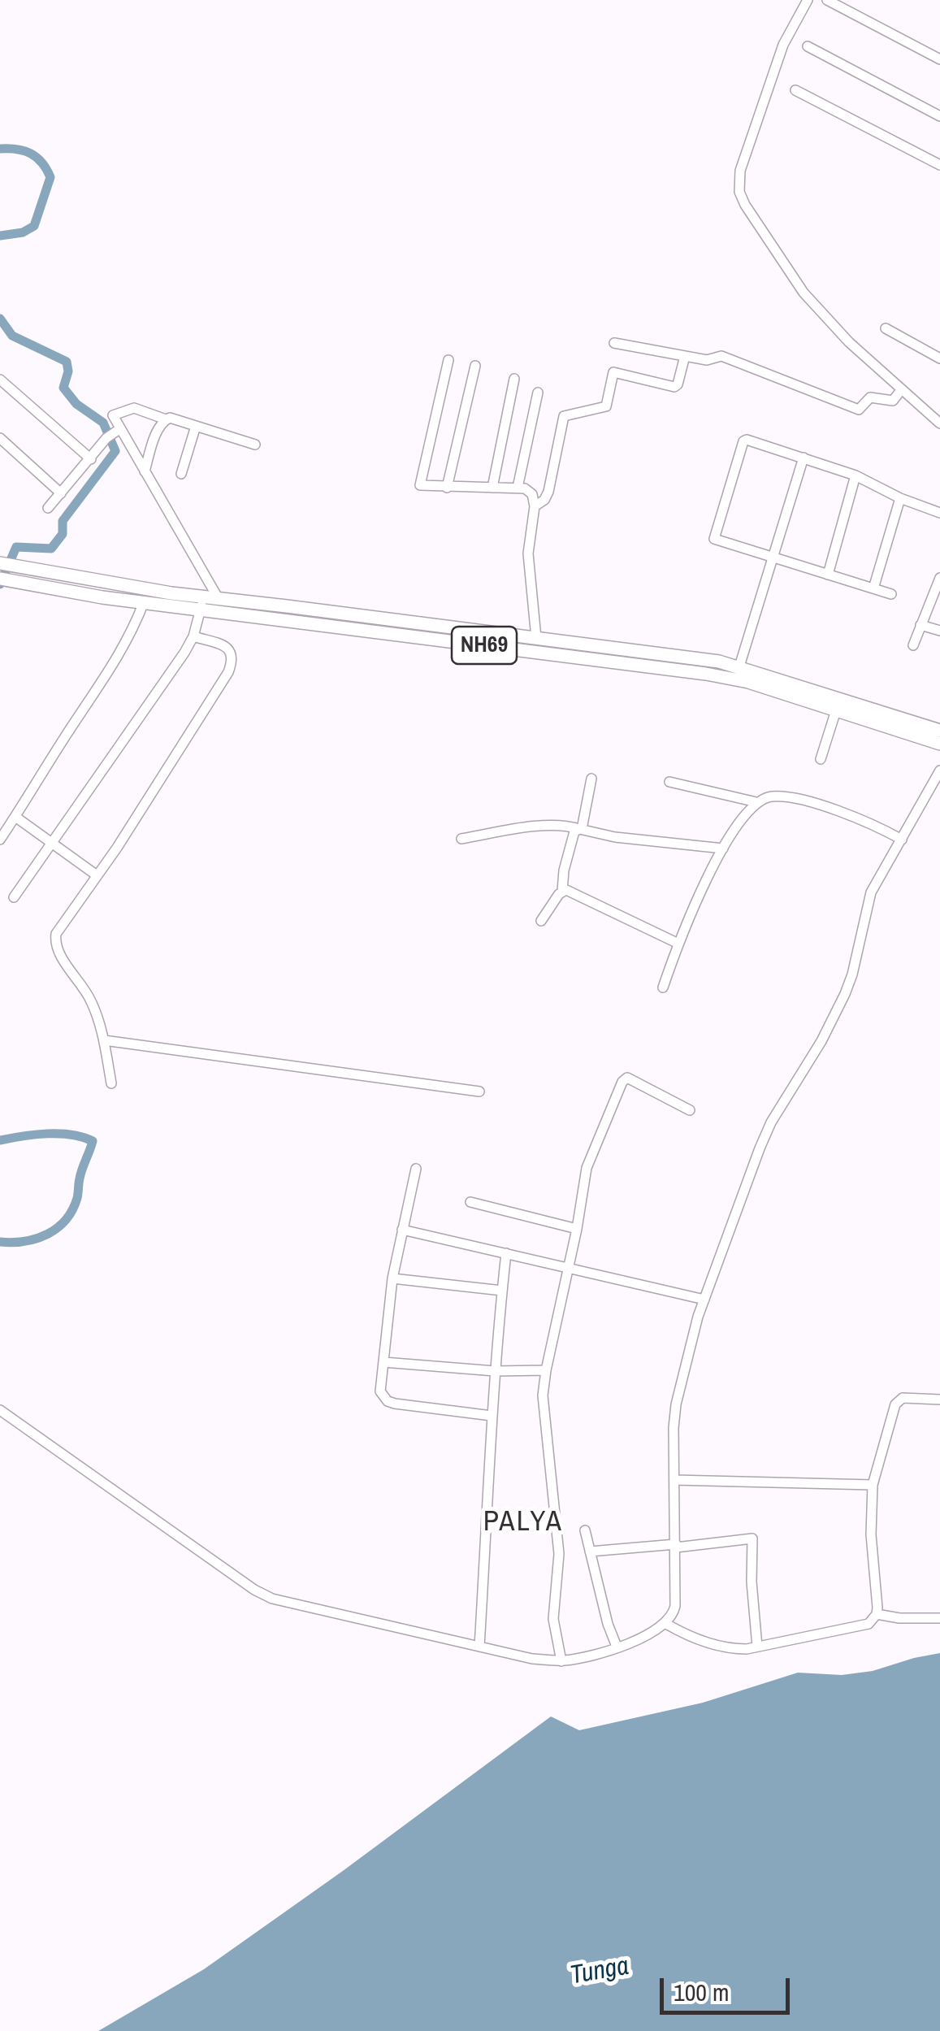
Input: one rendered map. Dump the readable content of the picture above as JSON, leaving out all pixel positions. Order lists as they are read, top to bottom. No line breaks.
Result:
{"streets":{"highway":["NH69"]},"districts":["PALYA"],"water":["Tunga"],"scale_bar":"100 m"}
